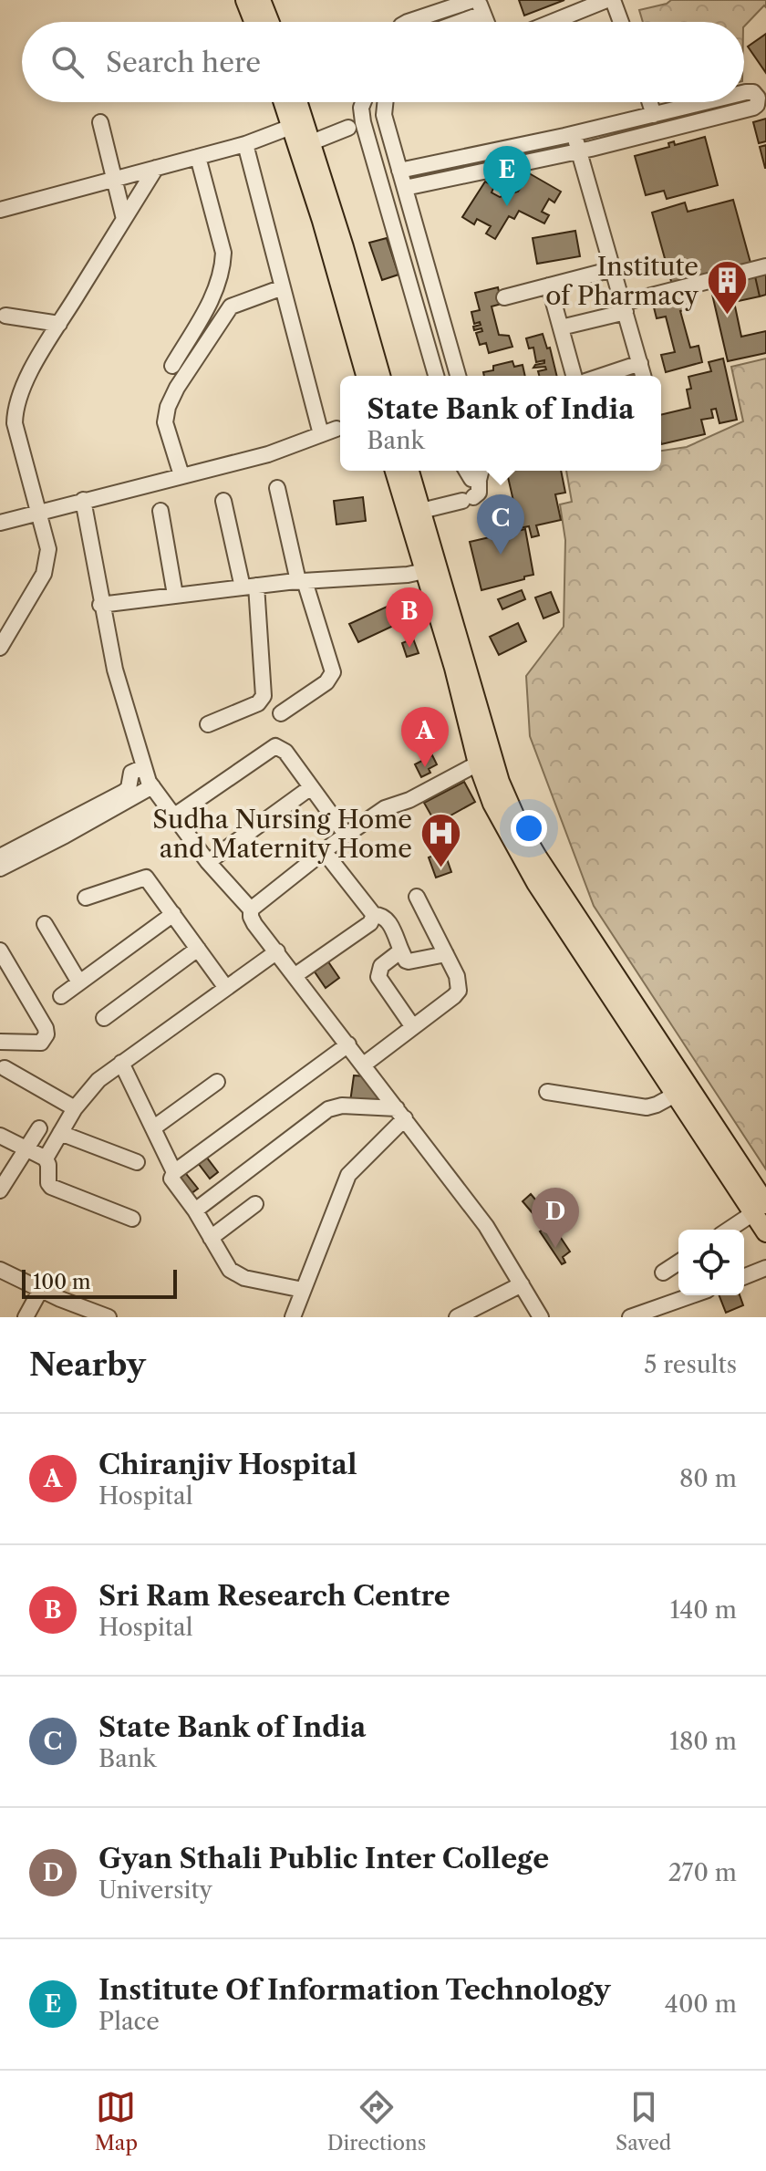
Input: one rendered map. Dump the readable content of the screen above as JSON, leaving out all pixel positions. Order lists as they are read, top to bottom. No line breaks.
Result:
{"places":{"building":["Institute of Pharmacy"],"hospital":["Sudha Nursing Home and Maternity Home"]},"scale_bar":"100 m","page":{"search":"Search here","pins":["E","C","B","A","D"],"popup":["State Bank of India","Bank"],"scale":"100 m","heading":["Nearby","5 results"],"list":[{"mark":"A","name":"Chiranjiv Hospital","note":"Hospital","value":"80 m"},{"mark":"B","name":"Sri Ram Research Centre","note":"Hospital","value":"140 m"},{"mark":"C","name":"State Bank of India","note":"Bank","value":"180 m"},{"mark":"D","name":"Gyan Sthali Public Inter College","note":"University","value":"270 m"},{"mark":"E","name":"Institute Of Information Technology","note":"Place","value":"400 m"}],"nav":["Map","Directions","Saved"]}}
